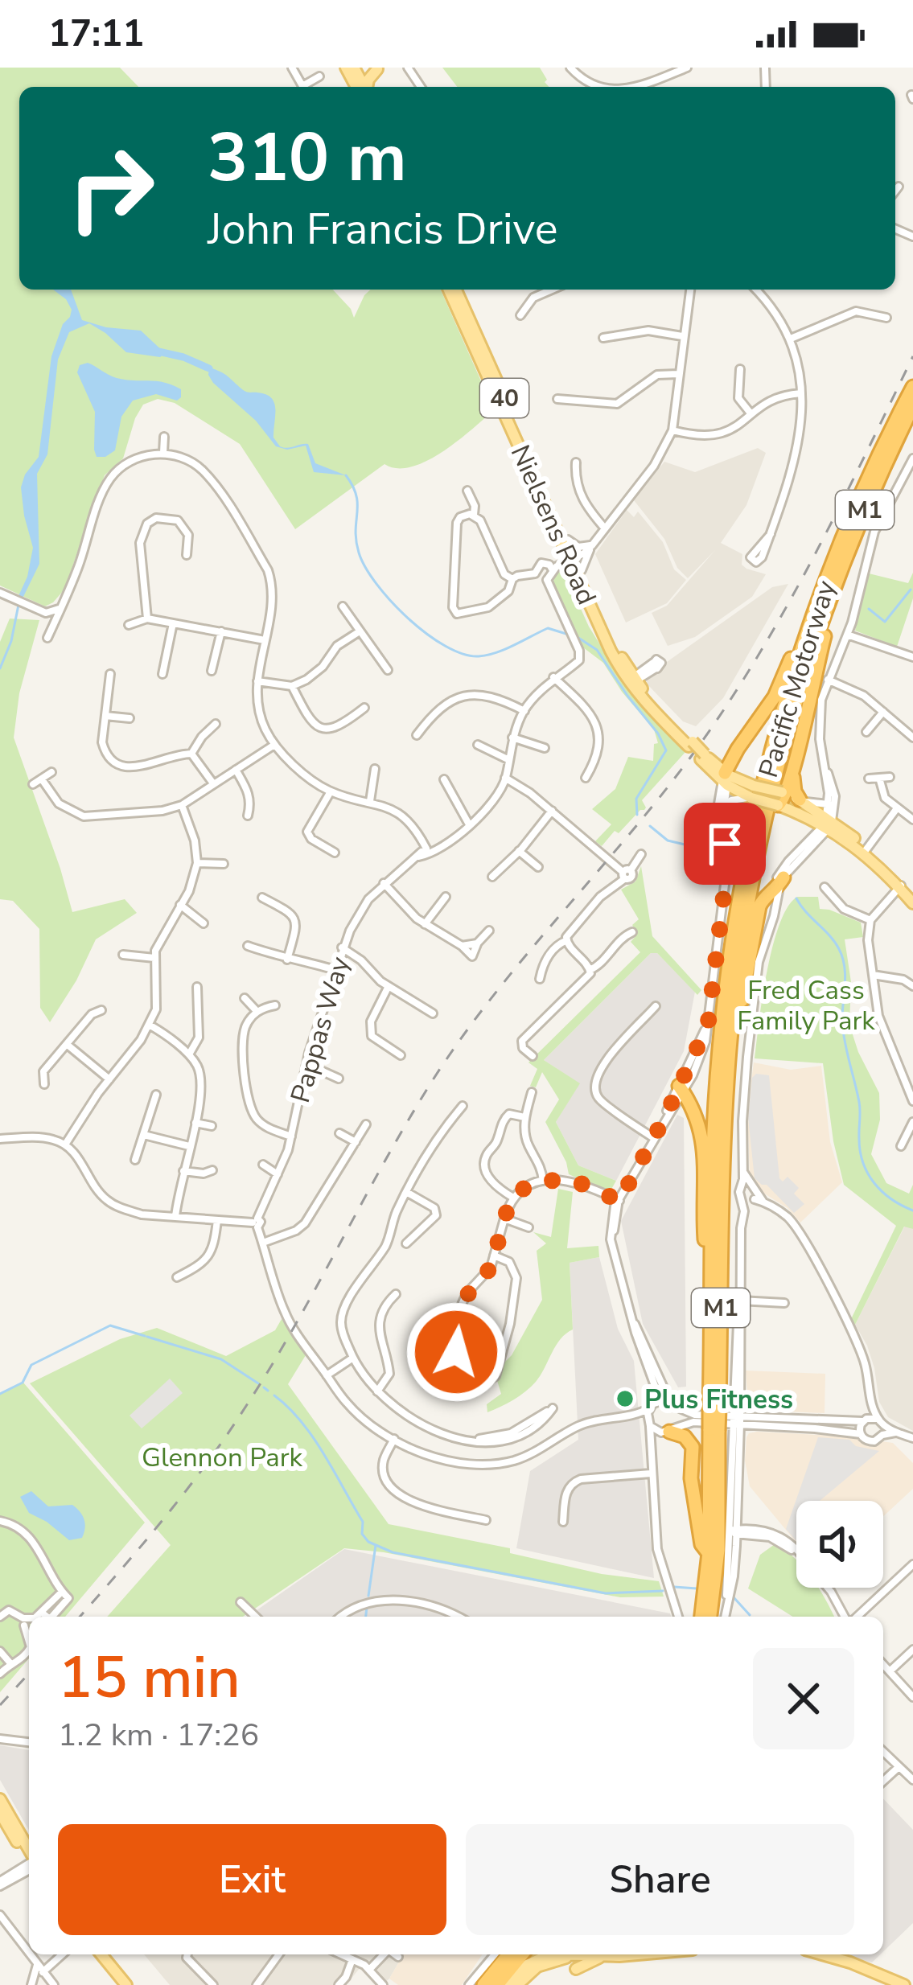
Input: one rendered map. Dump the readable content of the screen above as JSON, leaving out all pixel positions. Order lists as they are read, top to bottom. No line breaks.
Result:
{"streets":{"highway":["M1","Pacific Motorway"],"main road":["40","Nielsens Road"],"street":["Pappas Way"]},"parks":["Fred Cass Family Park","Glennon Park"],"places":["Plus Fitness"],"page":{"status":"17:11","turn":["310 m","John Francis Drive"],"heading":["15 min","1.2 km · 17:26"],"buttons":["Exit","Share"]}}
